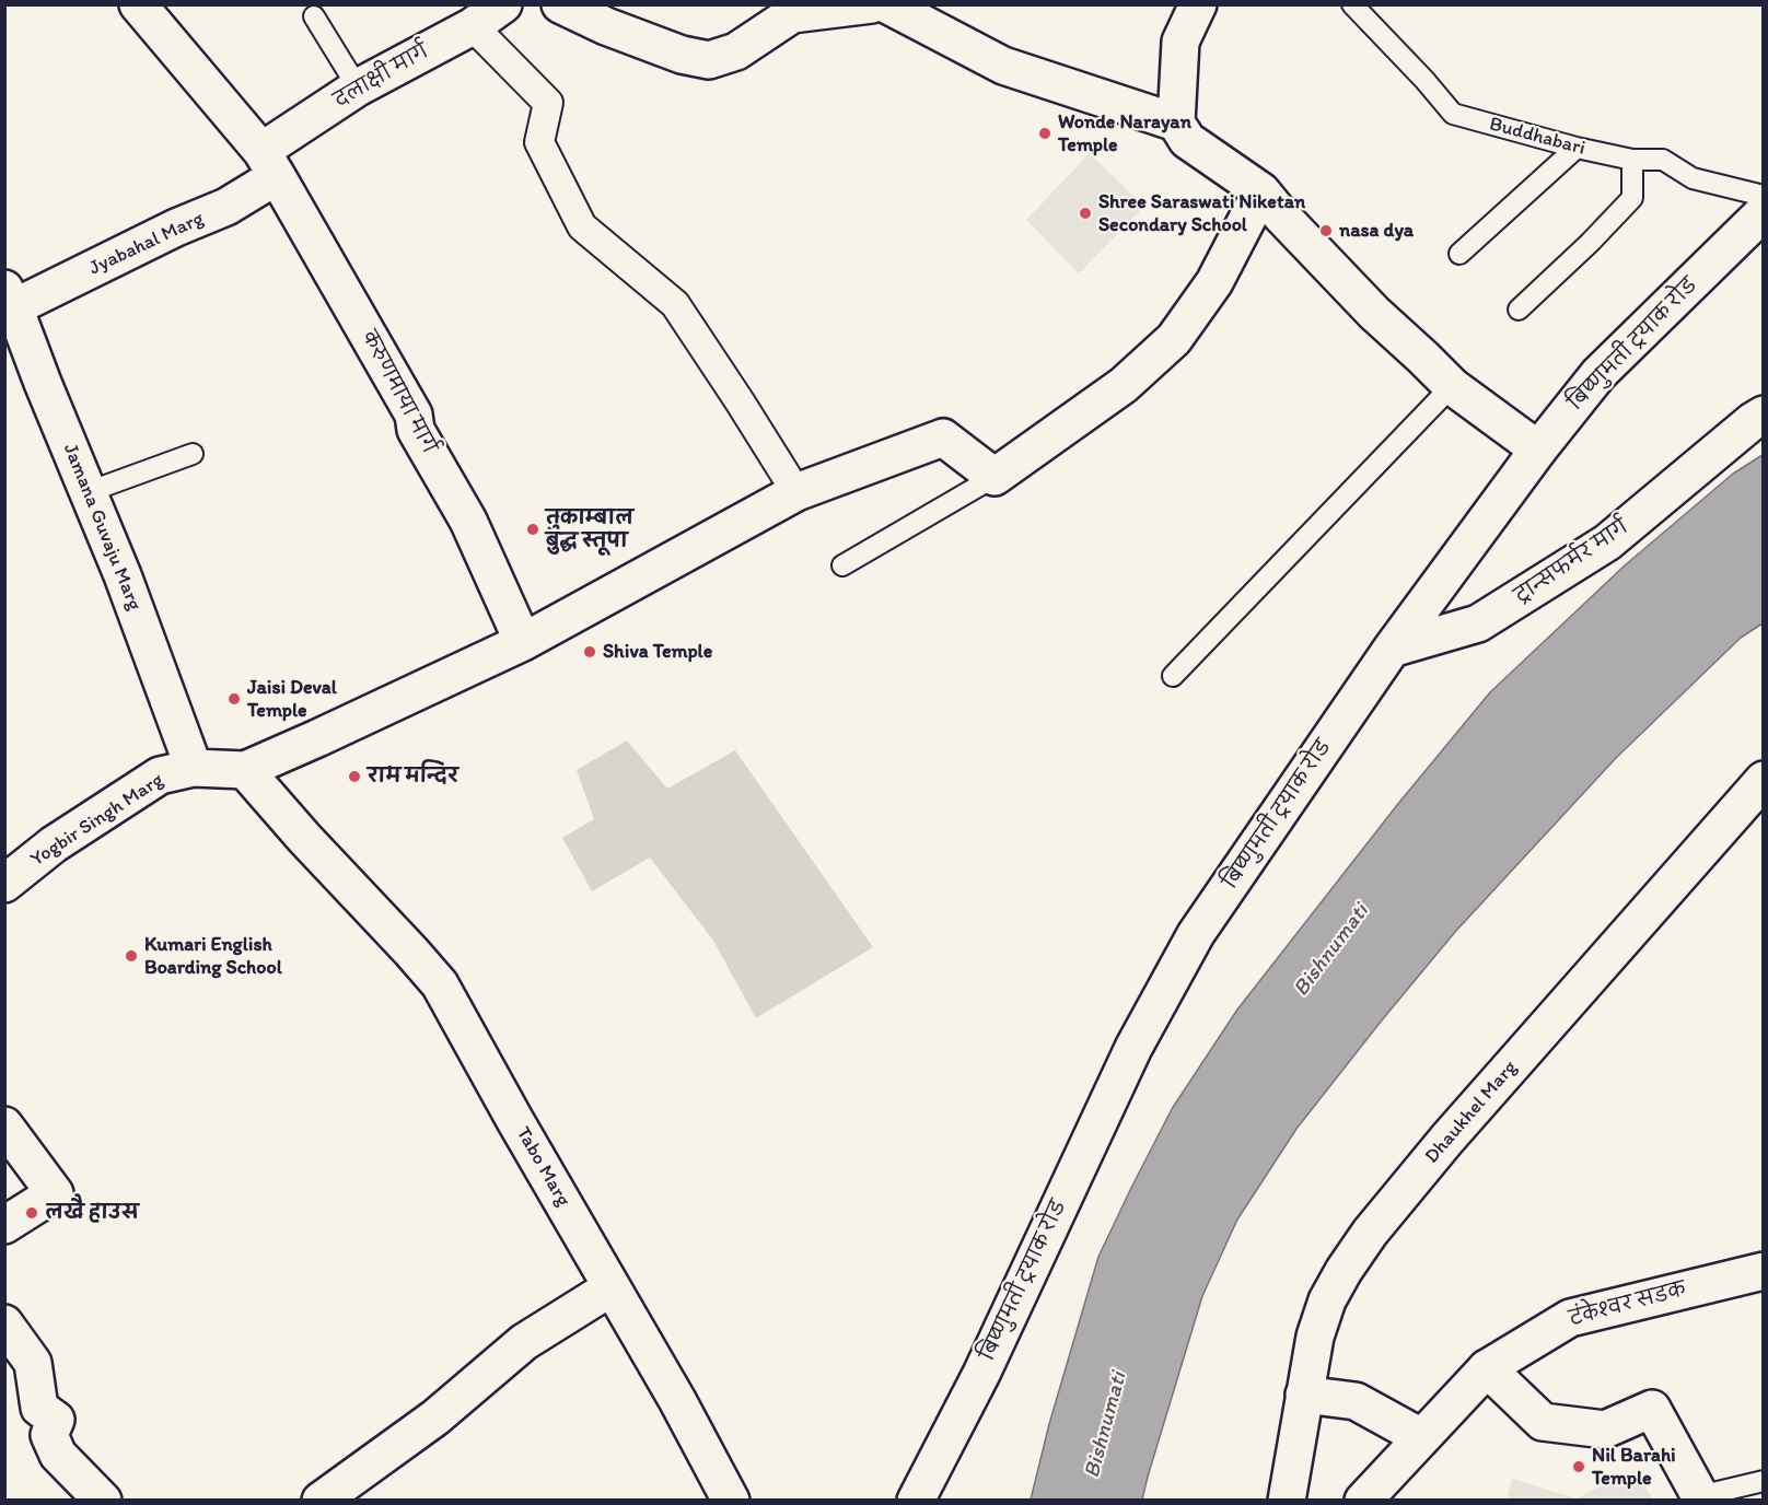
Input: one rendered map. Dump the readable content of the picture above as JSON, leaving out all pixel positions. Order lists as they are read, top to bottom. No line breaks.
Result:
{"streets":{"street":["दलाक्षी मार्ग","Jyabahal Marg","बिष्णुमती ट्रयाक रोड","करुणमाया मार्ग","Jamana Guvaju Marg","ट्रान्सफर्मर मार्ग","Yogbir Singh Marg","Dhaukhel Marg","Tabo Marg","टंकेश्वर सडक"],"lane":["Buddhabari"]},"crossings":[["दलाक्षी मार्ग","Jyabahal Marg"],["दलाक्षी मार्ग","करुणमाया मार्ग"],["Jyabahal Marg","करुणमाया मार्ग"],["Jyabahal Marg","Jamana Guvaju Marg"],["बिष्णुमती ट्रयाक रोड","ट्रान्सफर्मर मार्ग"],["Jamana Guvaju Marg","Yogbir Singh Marg"],["Yogbir Singh Marg","Tabo Marg"]],"water":["Bishnumati"],"places":["Wonde Narayan Temple","Shree Saraswati Niketan Secondary School","nasa dya","तुकाम्बाल बुद्ध स्तूपा","Shiva Temple","Jaisi Deval Temple","राम मन्दिर","Kumari English Boarding School","लखै हाउस","Nil Barahi Temple"]}
